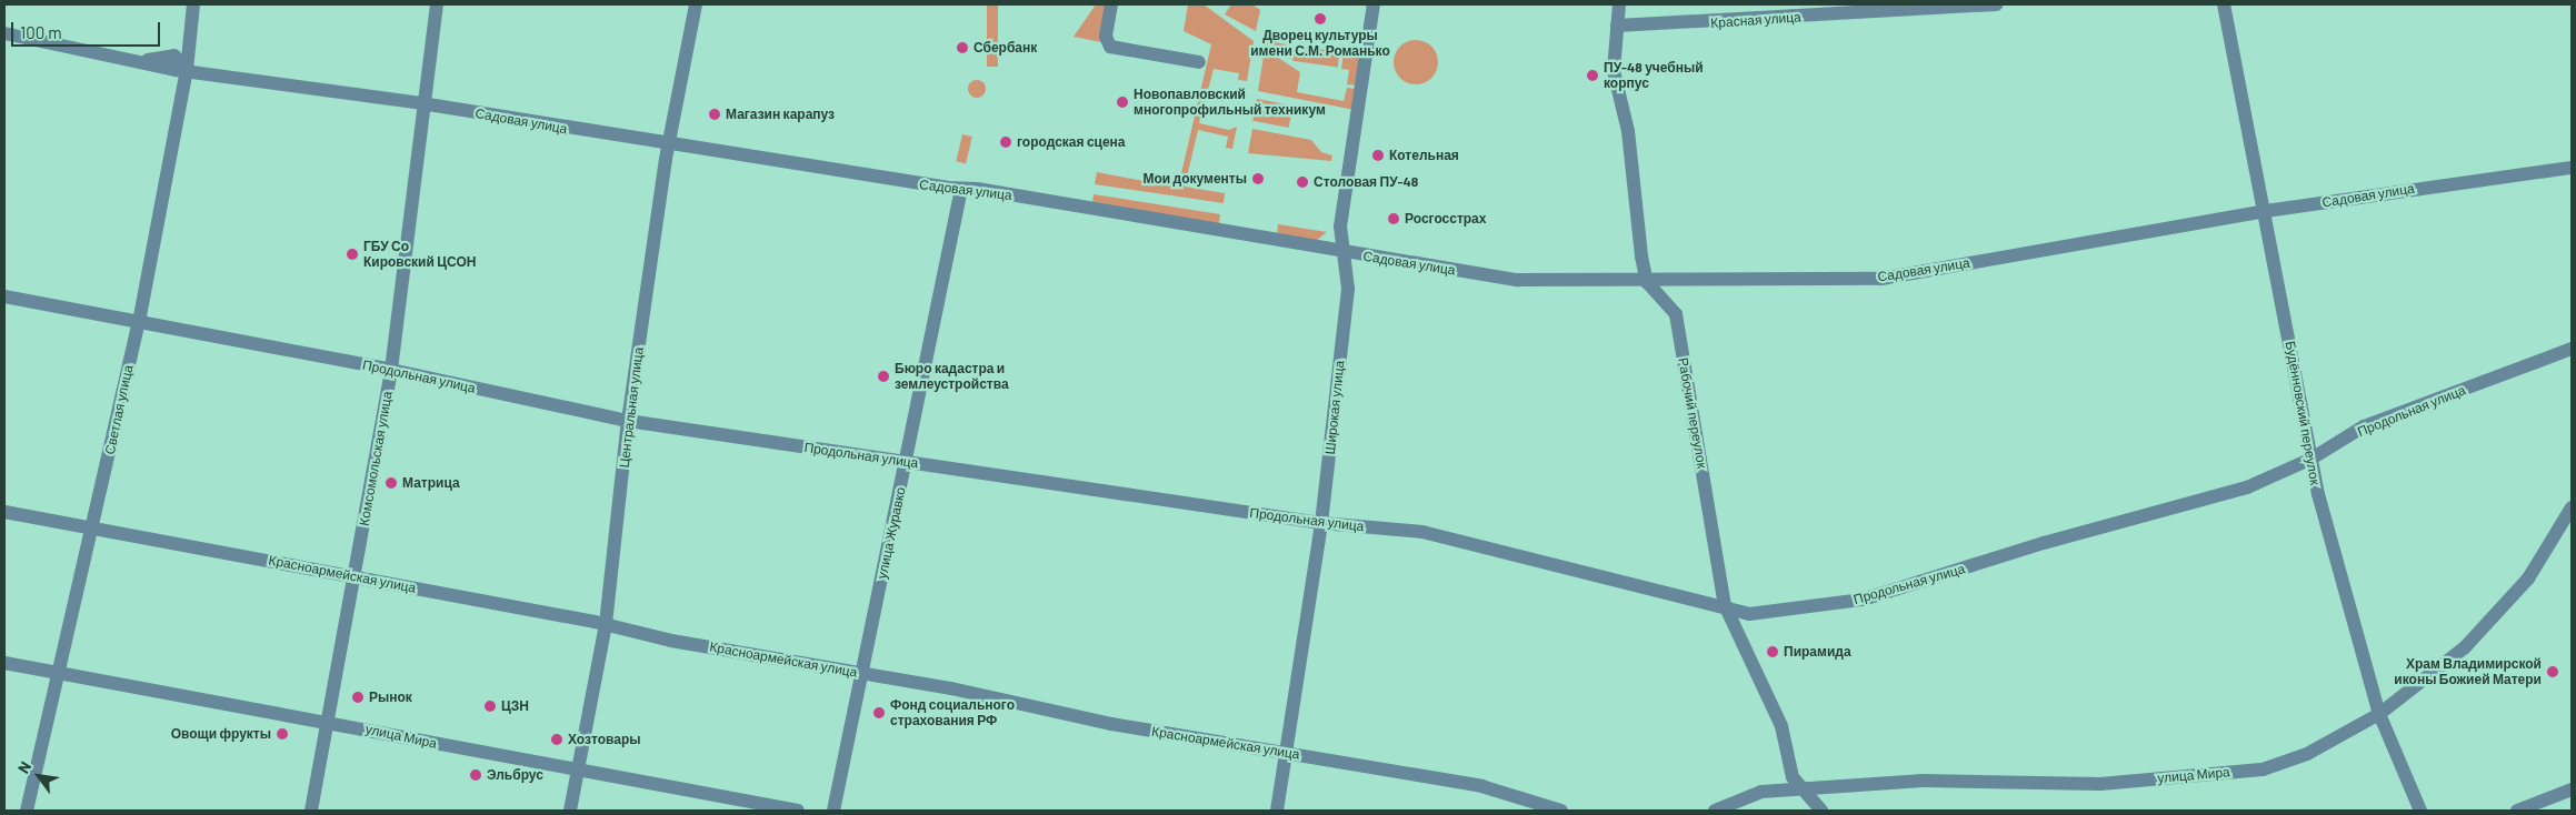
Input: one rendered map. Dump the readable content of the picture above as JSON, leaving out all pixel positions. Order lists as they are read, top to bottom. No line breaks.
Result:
{"streets":{"street":["Красная улица","Садовая улица","Продольная улица","Центральная улица","Широкая улица","Светлая улица","Рабочий переулок","Будённовский переулок","Комсомольская улица","улица Журавко","Красноармейская улица","улица Мира"]},"crossings":[["Садовая улица","Центральная улица"],["Садовая улица","Широкая улица"],["Садовая улица","Светлая улица"],["Садовая улица","Рабочий переулок"],["Садовая улица","Будённовский переулок"],["Садовая улица","Комсомольская улица"],["Садовая улица","улица Журавко"],["Продольная улица","Центральная улица"],["Продольная улица","Широкая улица"],["Продольная улица","Светлая улица"],["Продольная улица","Рабочий переулок"],["Продольная улица","Будённовский переулок"],["Продольная улица","Комсомольская улица"],["Продольная улица","улица Журавко"],["Центральная улица","Красноармейская улица"],["Центральная улица","улица Мира"],["Широкая улица","Красноармейская улица"],["Светлая улица","Красноармейская улица"],["Светлая улица","улица Мира"],["Рабочий переулок","улица Мира"],["Будённовский переулок","улица Мира"],["Комсомольская улица","Красноармейская улица"],["Комсомольская улица","улица Мира"],["улица Журавко","Красноармейская улица"]],"places":["Дворец культуры имени С.М. Романько","Сбербанк","ПУ-48 учебный корпус","Новопавловский многопрофильный техникум","Магазин карапуз","городская сцена","Котельная","Мои документы","Столовая ПУ-48","Росгосстрах","ГБУ Со Кировский ЦСОН","Бюро кадастра и землеустройства","Матрица","Пирамида","Храм Владимирской иконы Божией Матери","Рынок","ЦЗН","Фонд социального страхования РФ","Овощи фрукты","Хозтовары","Эльбрус"],"scale_bar":"100 m","north":"top left"}
